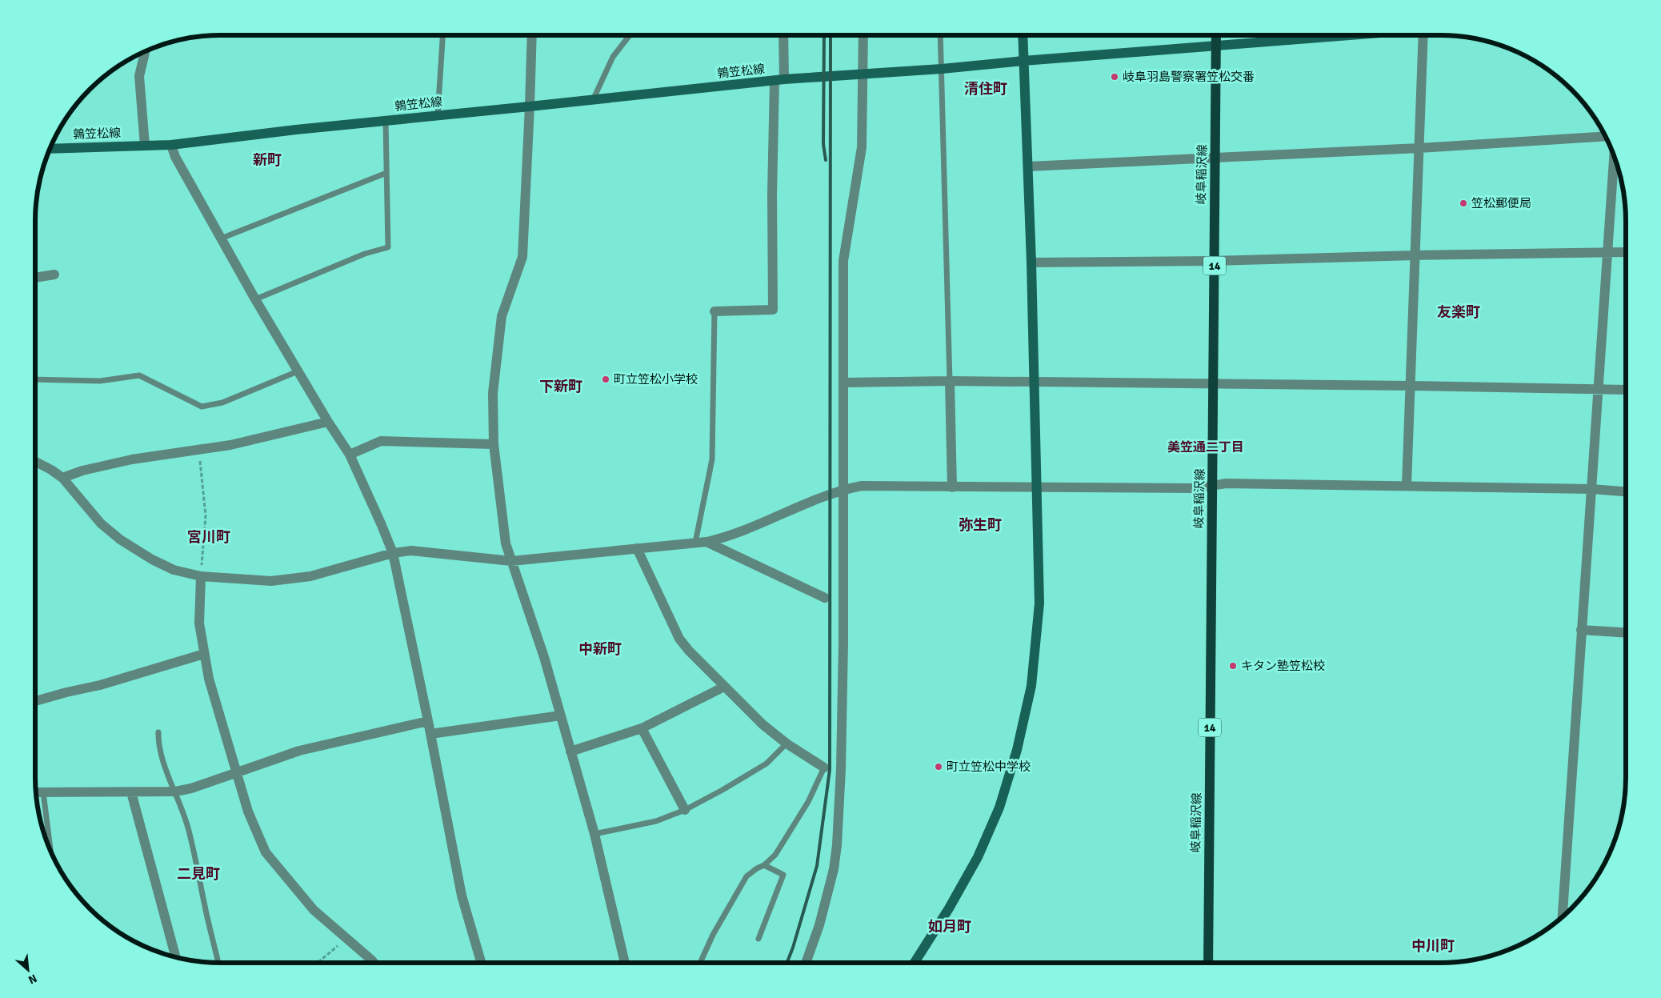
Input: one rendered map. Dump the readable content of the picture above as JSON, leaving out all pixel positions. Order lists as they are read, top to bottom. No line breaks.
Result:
{"streets":{"main road":["鶉笠松線","岐阜稲沢線","14"]},"crossings":[["鶉笠松線","岐阜稲沢線"]],"districts":["清住町","新町","友楽町","下新町","美笠通二丁目","弥生町","宮川町","中新町","二見町","如月町","中川町"],"places":["岐阜羽島警察署笠松交番","笠松郵便局","町立笠松小学校","キタン塾笠松校","町立笠松中学校"],"north":"bottom right"}
